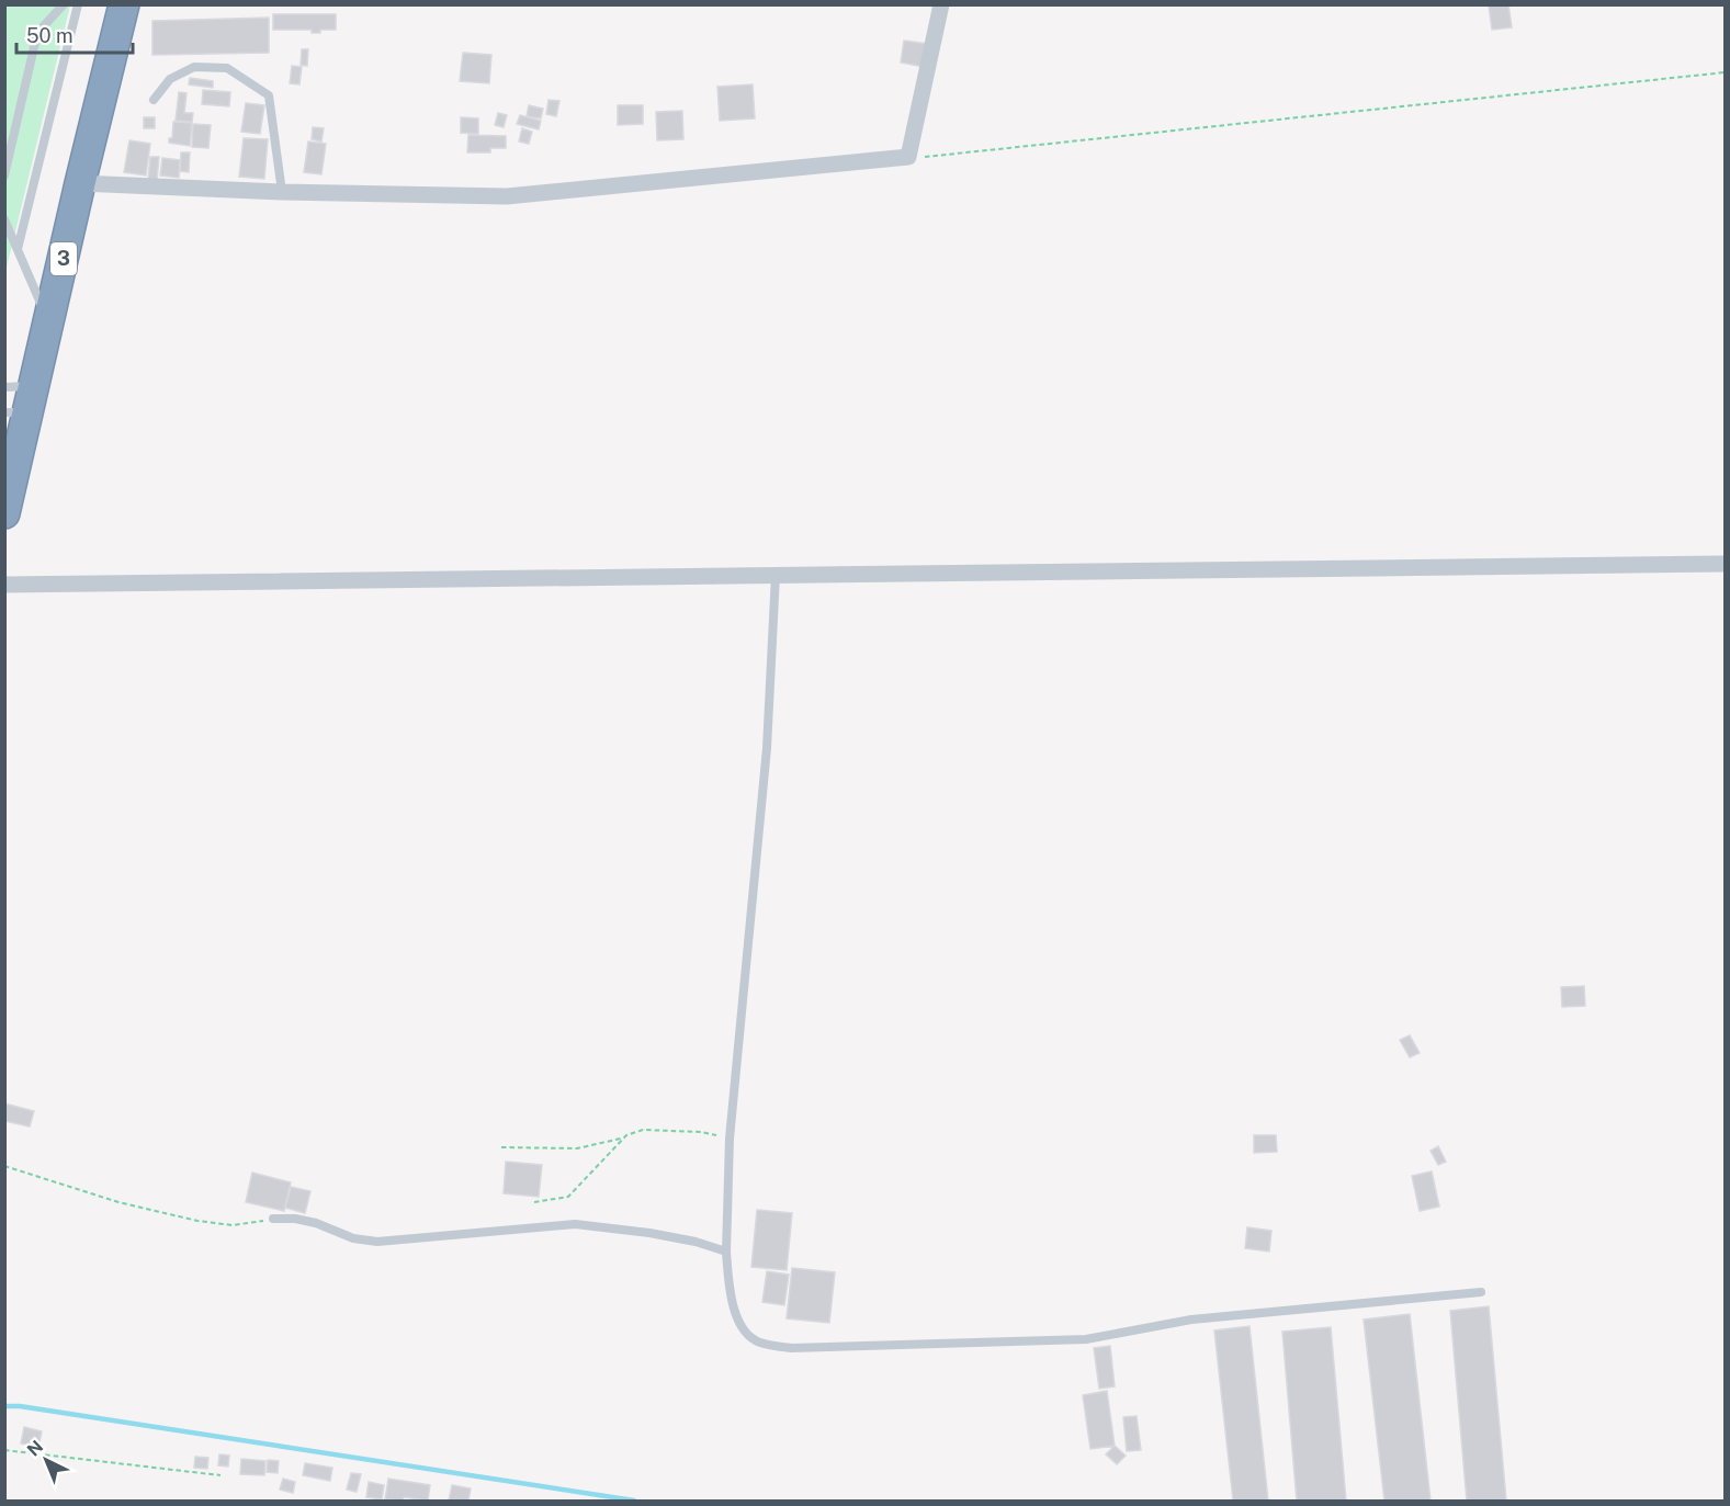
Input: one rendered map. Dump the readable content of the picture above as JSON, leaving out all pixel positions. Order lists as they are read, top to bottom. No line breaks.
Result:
{"streets":{"highway":["3"]},"scale_bar":"50 m","north":"top left"}
